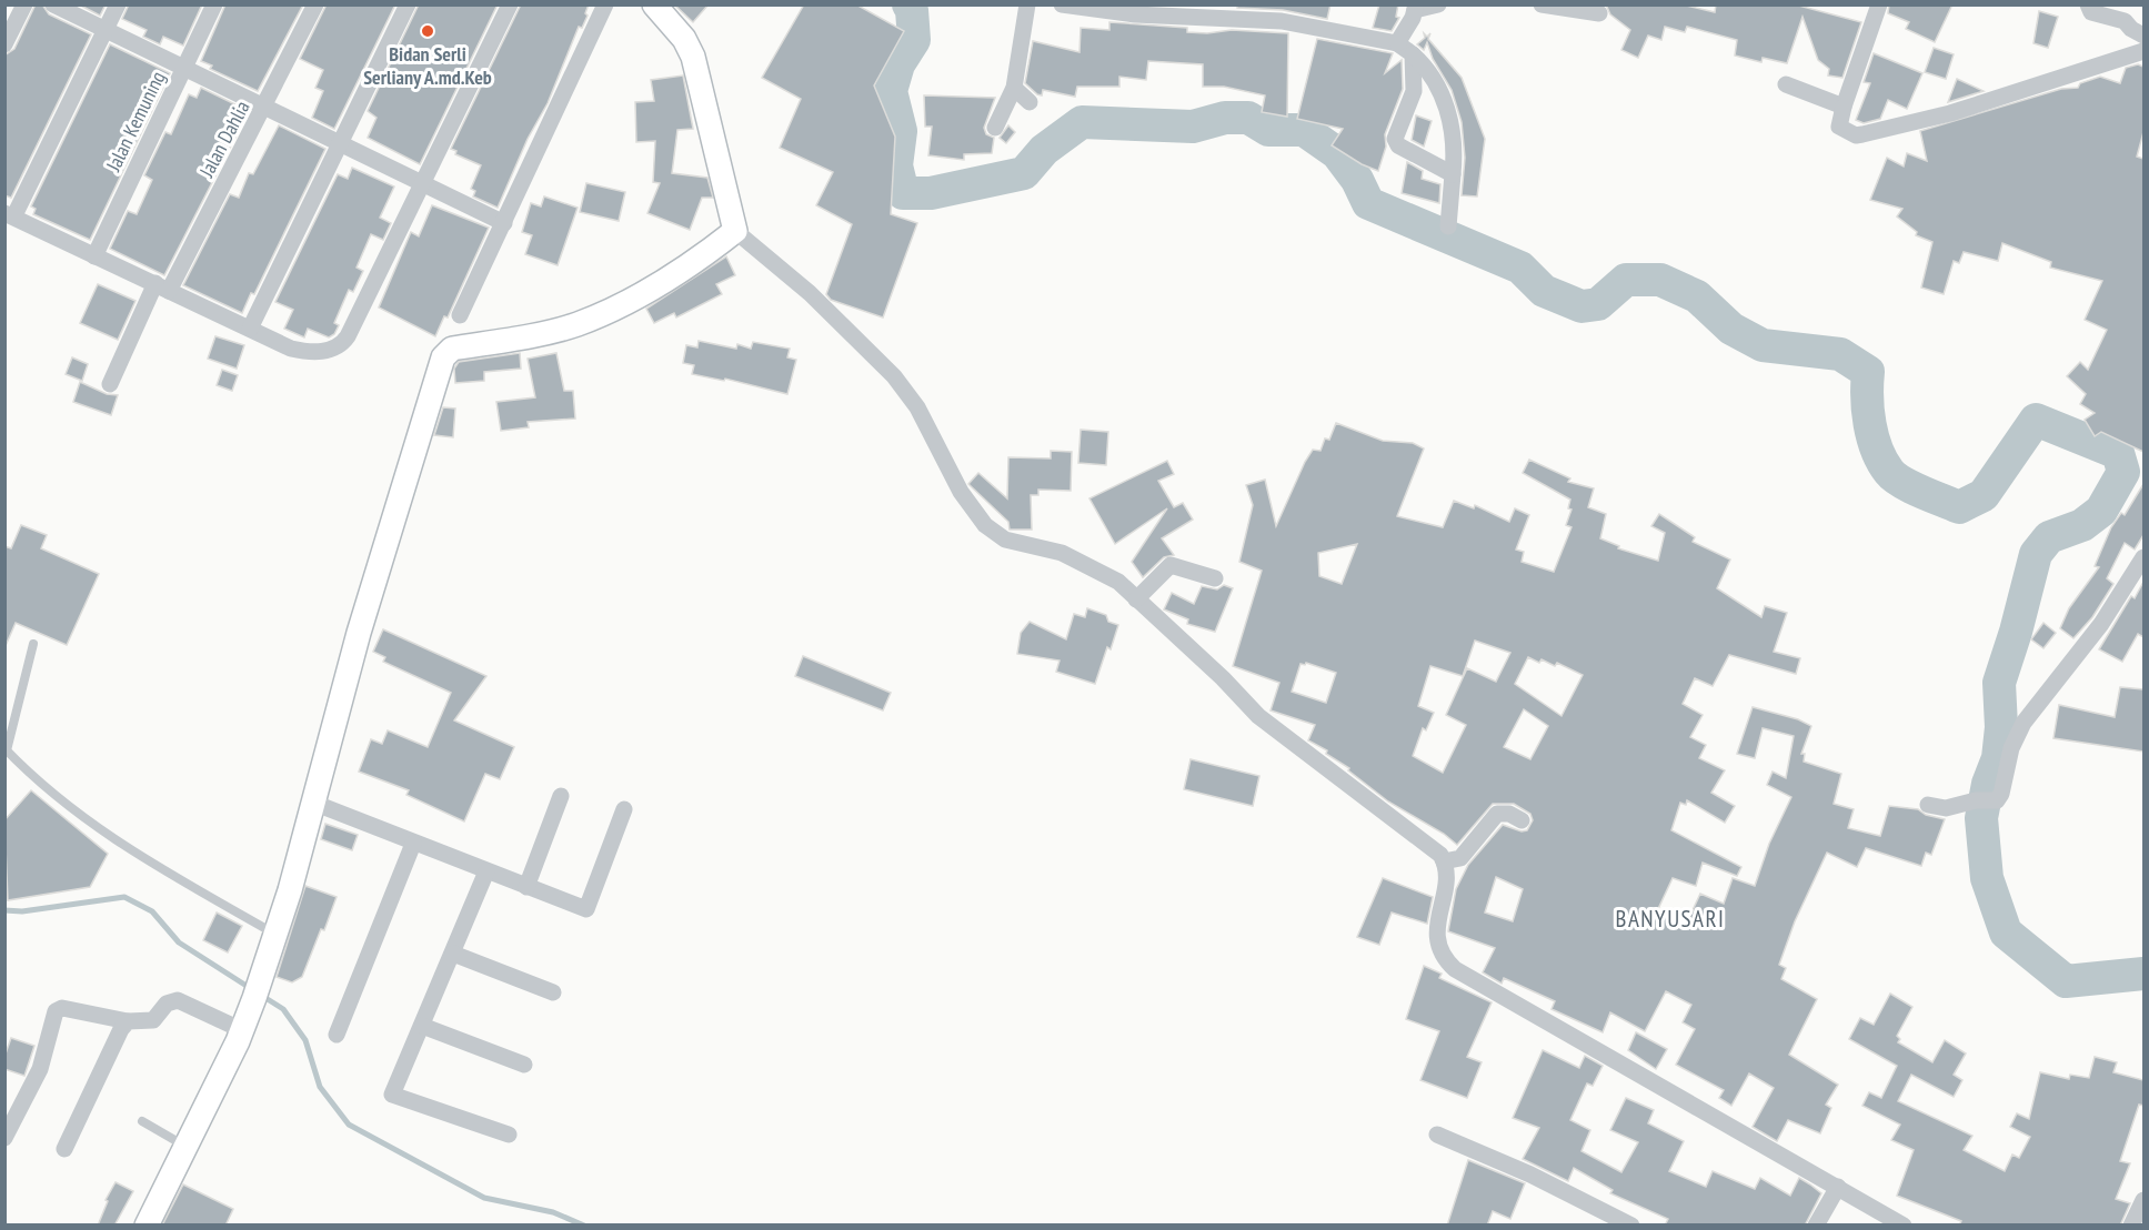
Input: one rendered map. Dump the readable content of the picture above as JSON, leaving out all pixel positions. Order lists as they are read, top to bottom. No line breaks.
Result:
{"streets":{"street":["Jalan Kemuning","Jalan Dahlia"]},"districts":["BANYUSARI"],"places":["Bidan Serli Serliany A.md.Keb"]}
